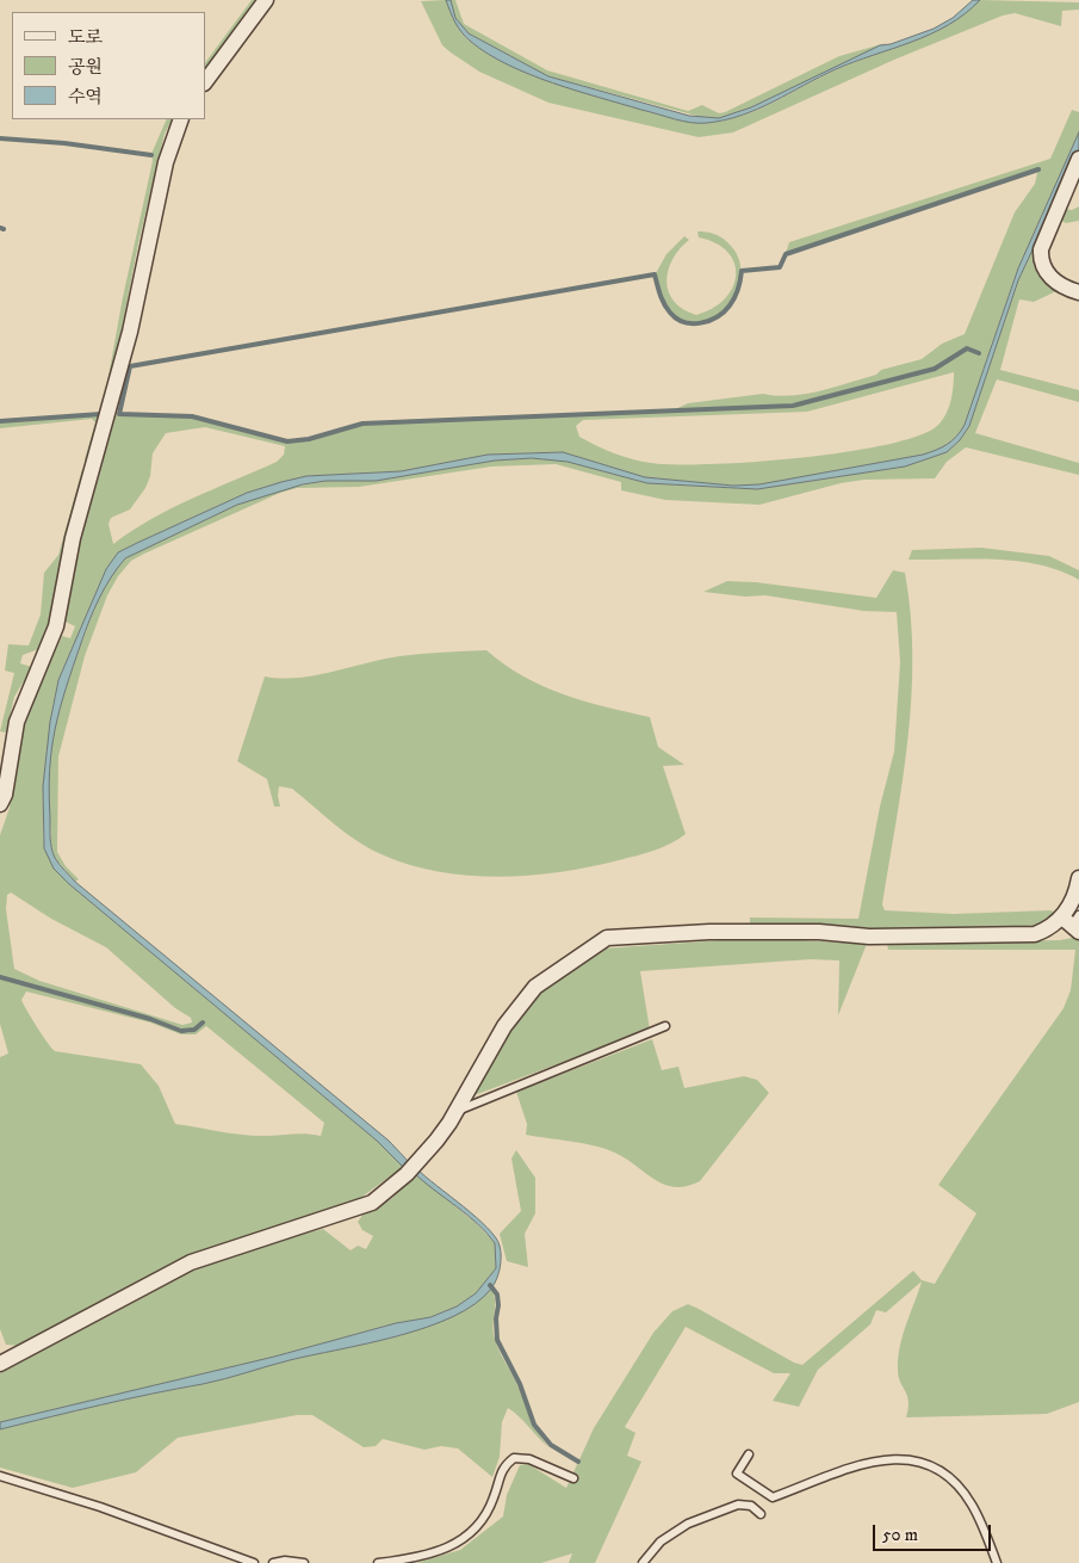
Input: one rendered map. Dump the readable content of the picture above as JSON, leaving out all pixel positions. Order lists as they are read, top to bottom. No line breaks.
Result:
{"legend":["도로","공원","수역"],"scale_bar":"50 m"}
